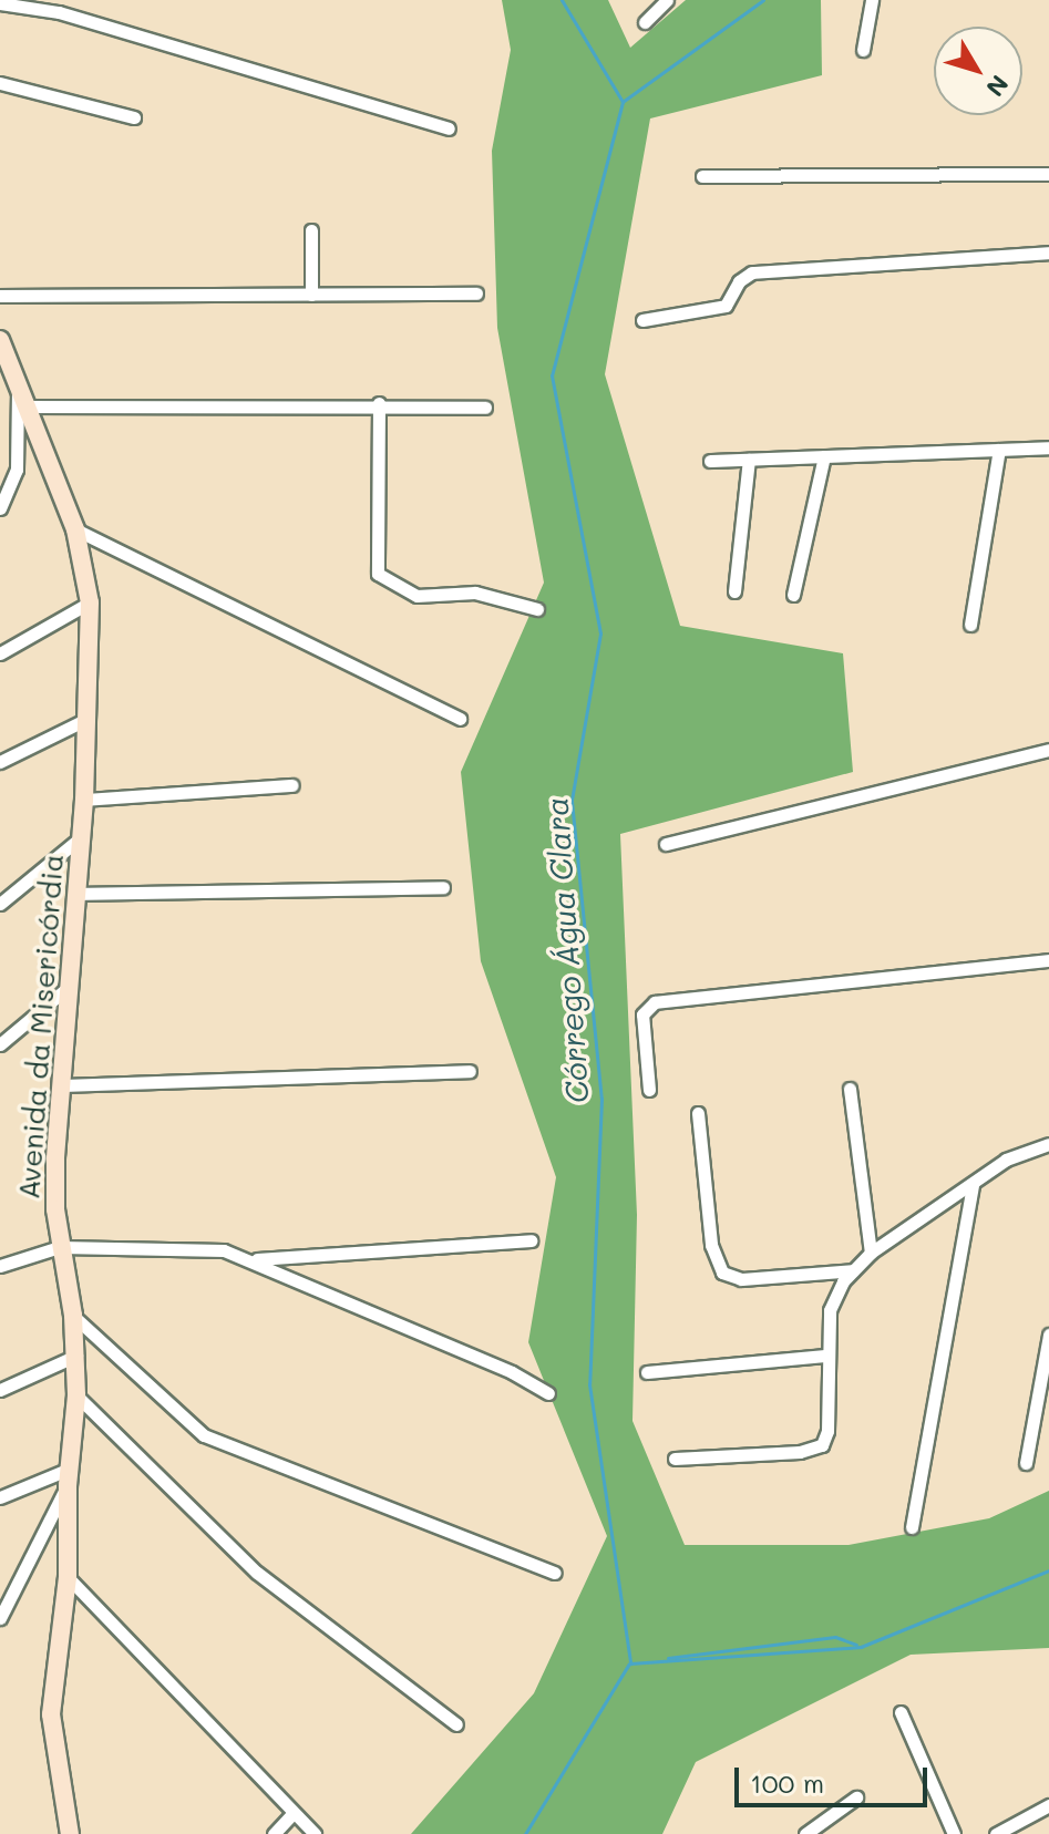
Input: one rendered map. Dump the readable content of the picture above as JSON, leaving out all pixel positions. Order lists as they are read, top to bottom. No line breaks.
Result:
{"streets":{"street":["Avenida da Misericórdia"]},"water":["Córrego Água Clara"],"scale_bar":"100 m","north":"bottom right"}
